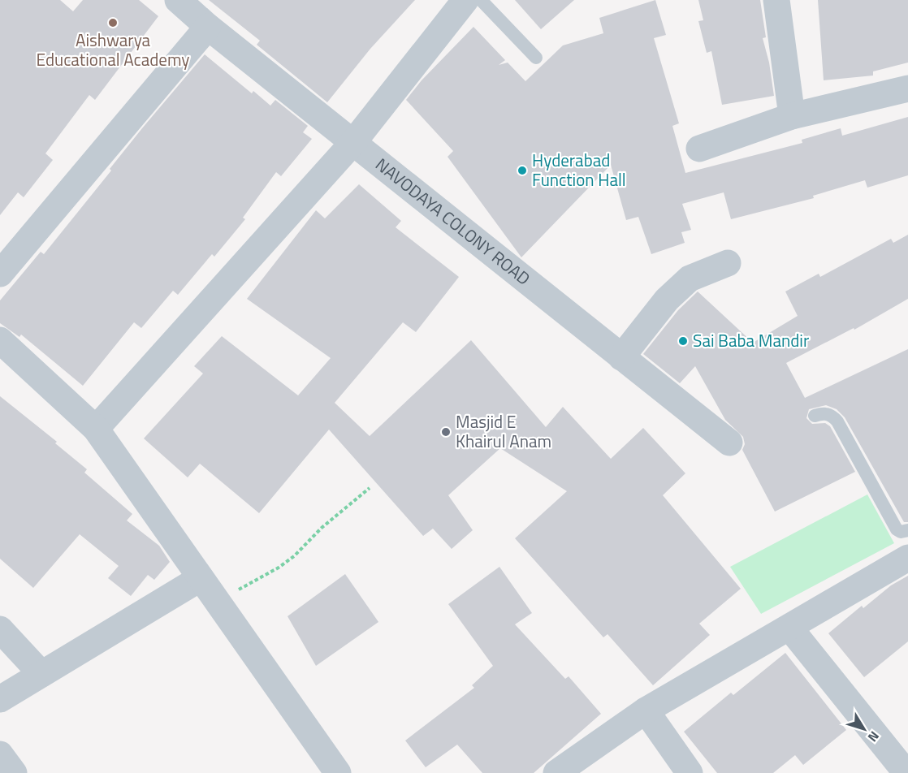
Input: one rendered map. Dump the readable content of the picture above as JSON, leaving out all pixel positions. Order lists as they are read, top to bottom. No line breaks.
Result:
{"streets":{"street":["NAVODAYA COLONY ROAD"]},"places":["Aishwarya Educational Academy","Hyderabad Function Hall","Sai Baba Mandir","Masjid E Khairul Anam"],"north":"bottom right"}
